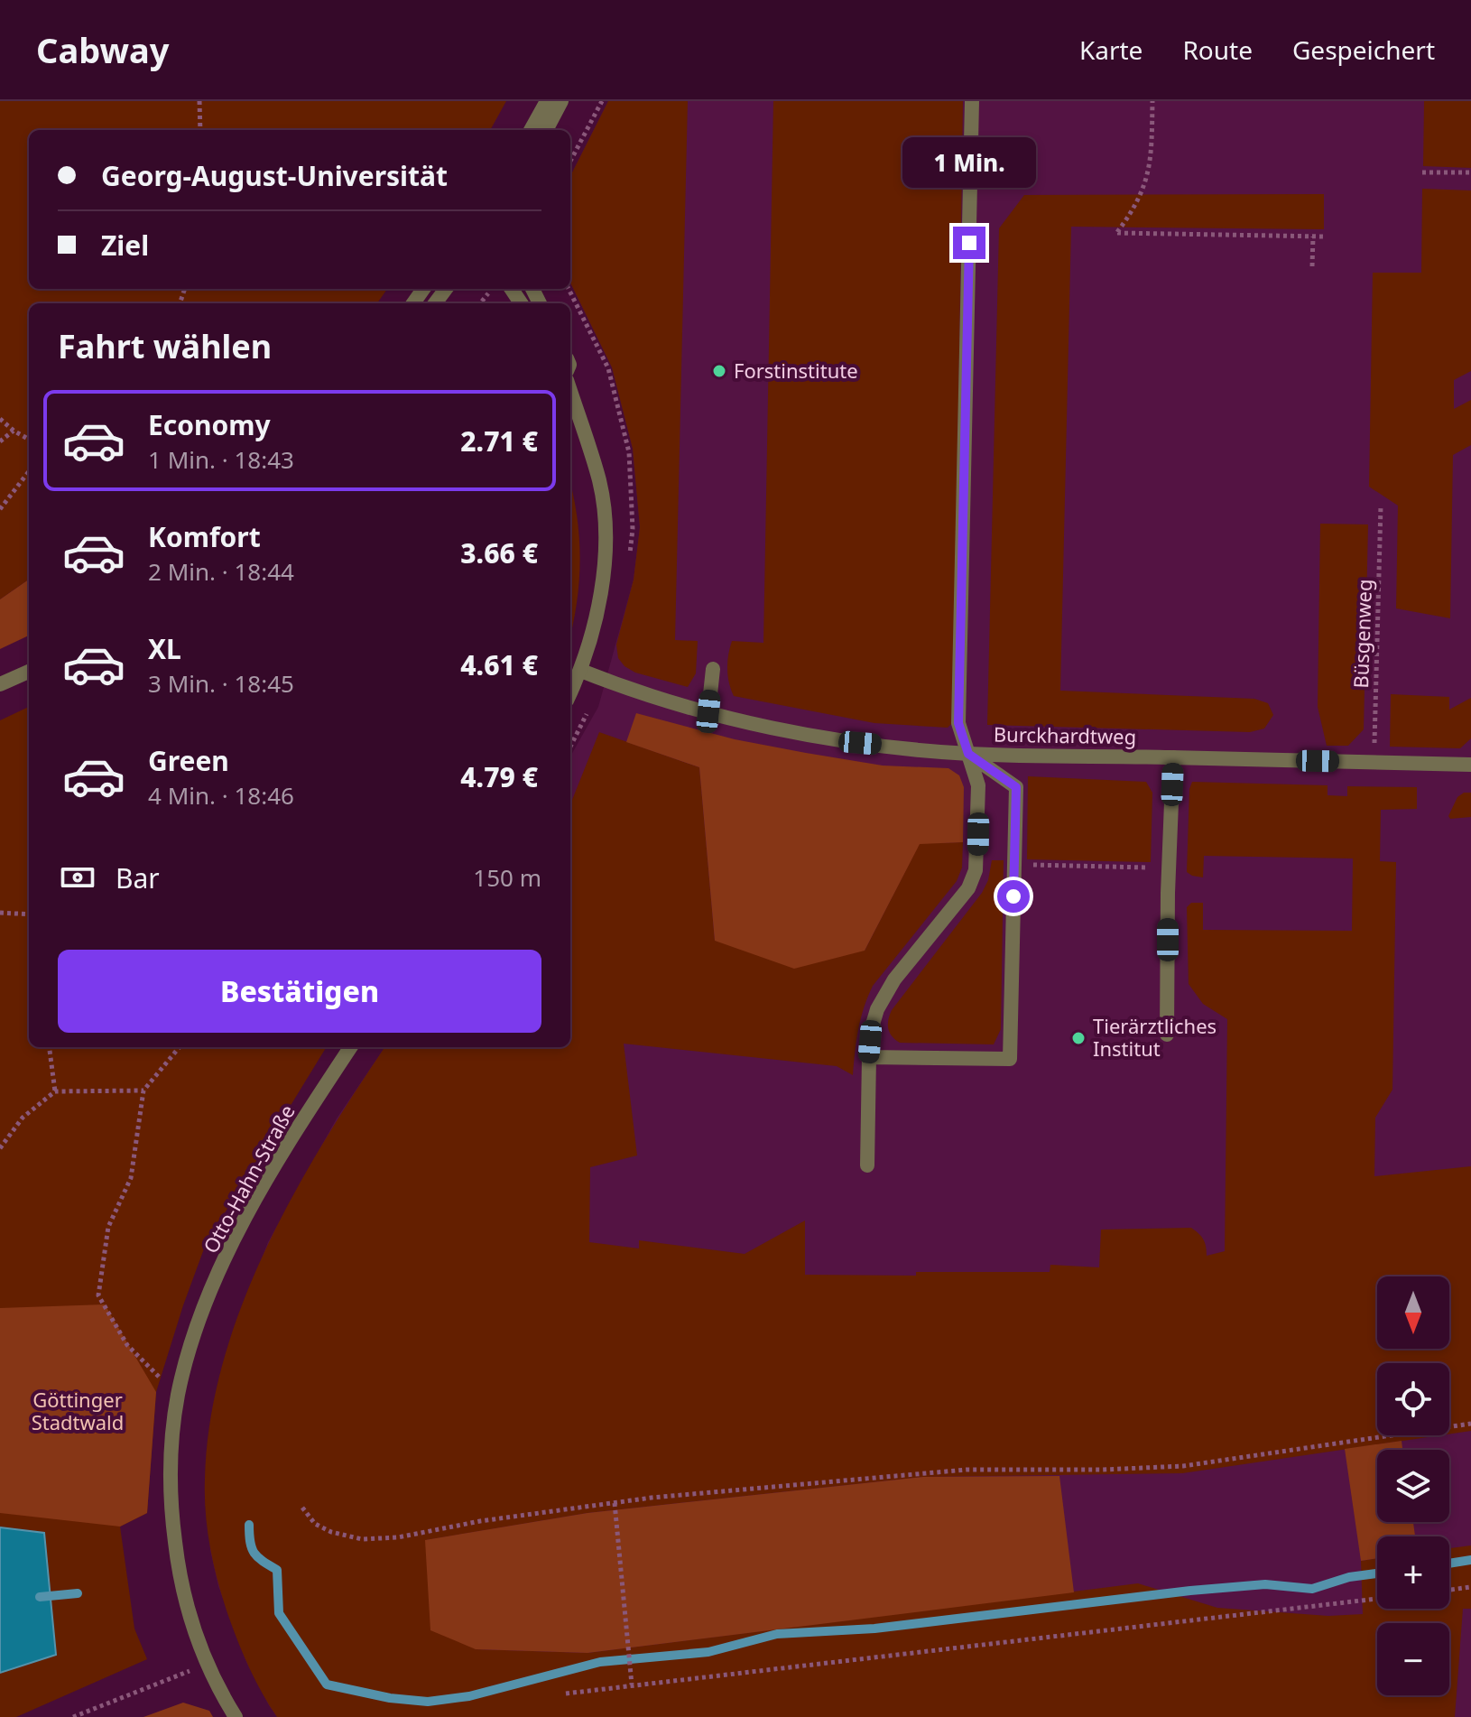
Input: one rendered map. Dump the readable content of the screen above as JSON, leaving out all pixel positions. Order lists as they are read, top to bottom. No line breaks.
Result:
{"streets":{"street":["Burckhardtweg","Otto-Hahn-Straße"],"path":["Büsgenweg"]},"crossings":[["Büsgenweg","Burckhardtweg"]],"parks":["Göttinger Stadtwald"],"places":["Forstinstitute","Tierärztliches Institut"],"north":"bottom","page":{"header":"Cabway","nav":["Karte","Route","Gespeichert"],"banner":["Georg-August-Universität","Ziel"],"bubble":"1 Min.","heading":"Fahrt wählen","list":[{"name":"Economy","note":"1 Min. · 18:43","value":"2.71 €"},{"name":"Komfort","note":"2 Min. · 18:44","value":"3.66 €"},{"name":"XL","note":"3 Min. · 18:45","value":"4.61 €"},{"name":"Green","note":"4 Min. · 18:46","value":"4.79 €"}],"pay":["Bar","150 m"],"buttons":"Bestätigen","map_buttons":["+","−"]}}
